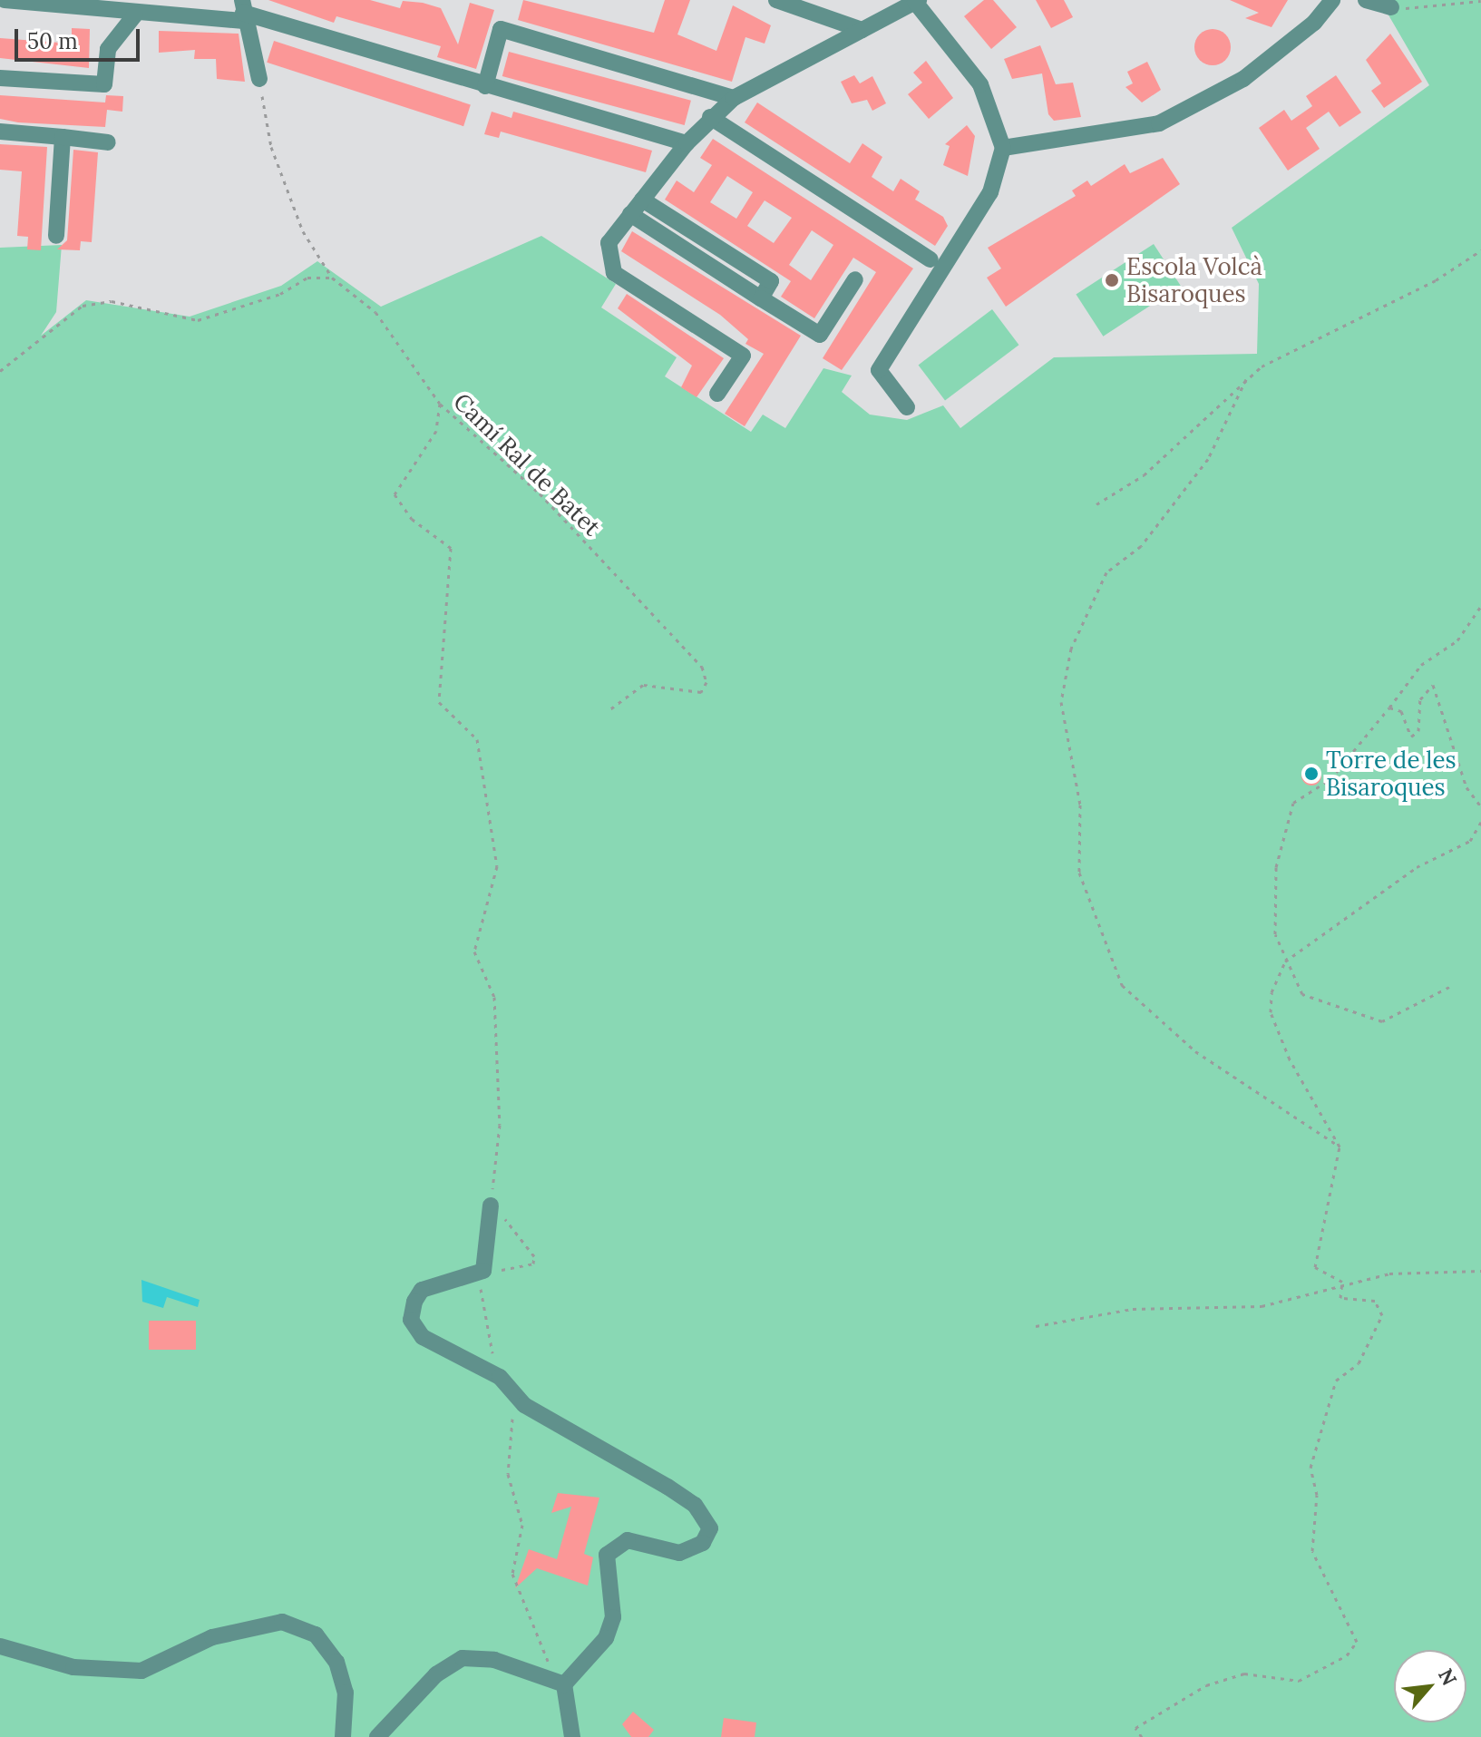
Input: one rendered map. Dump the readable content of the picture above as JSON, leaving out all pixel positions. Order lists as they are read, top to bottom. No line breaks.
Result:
{"streets":{"path":["Camí Ral de Batet"]},"places":["Escola Volcà Bisaroques","Torre de les Bisaroques"],"scale_bar":"50 m","north":"top right"}
